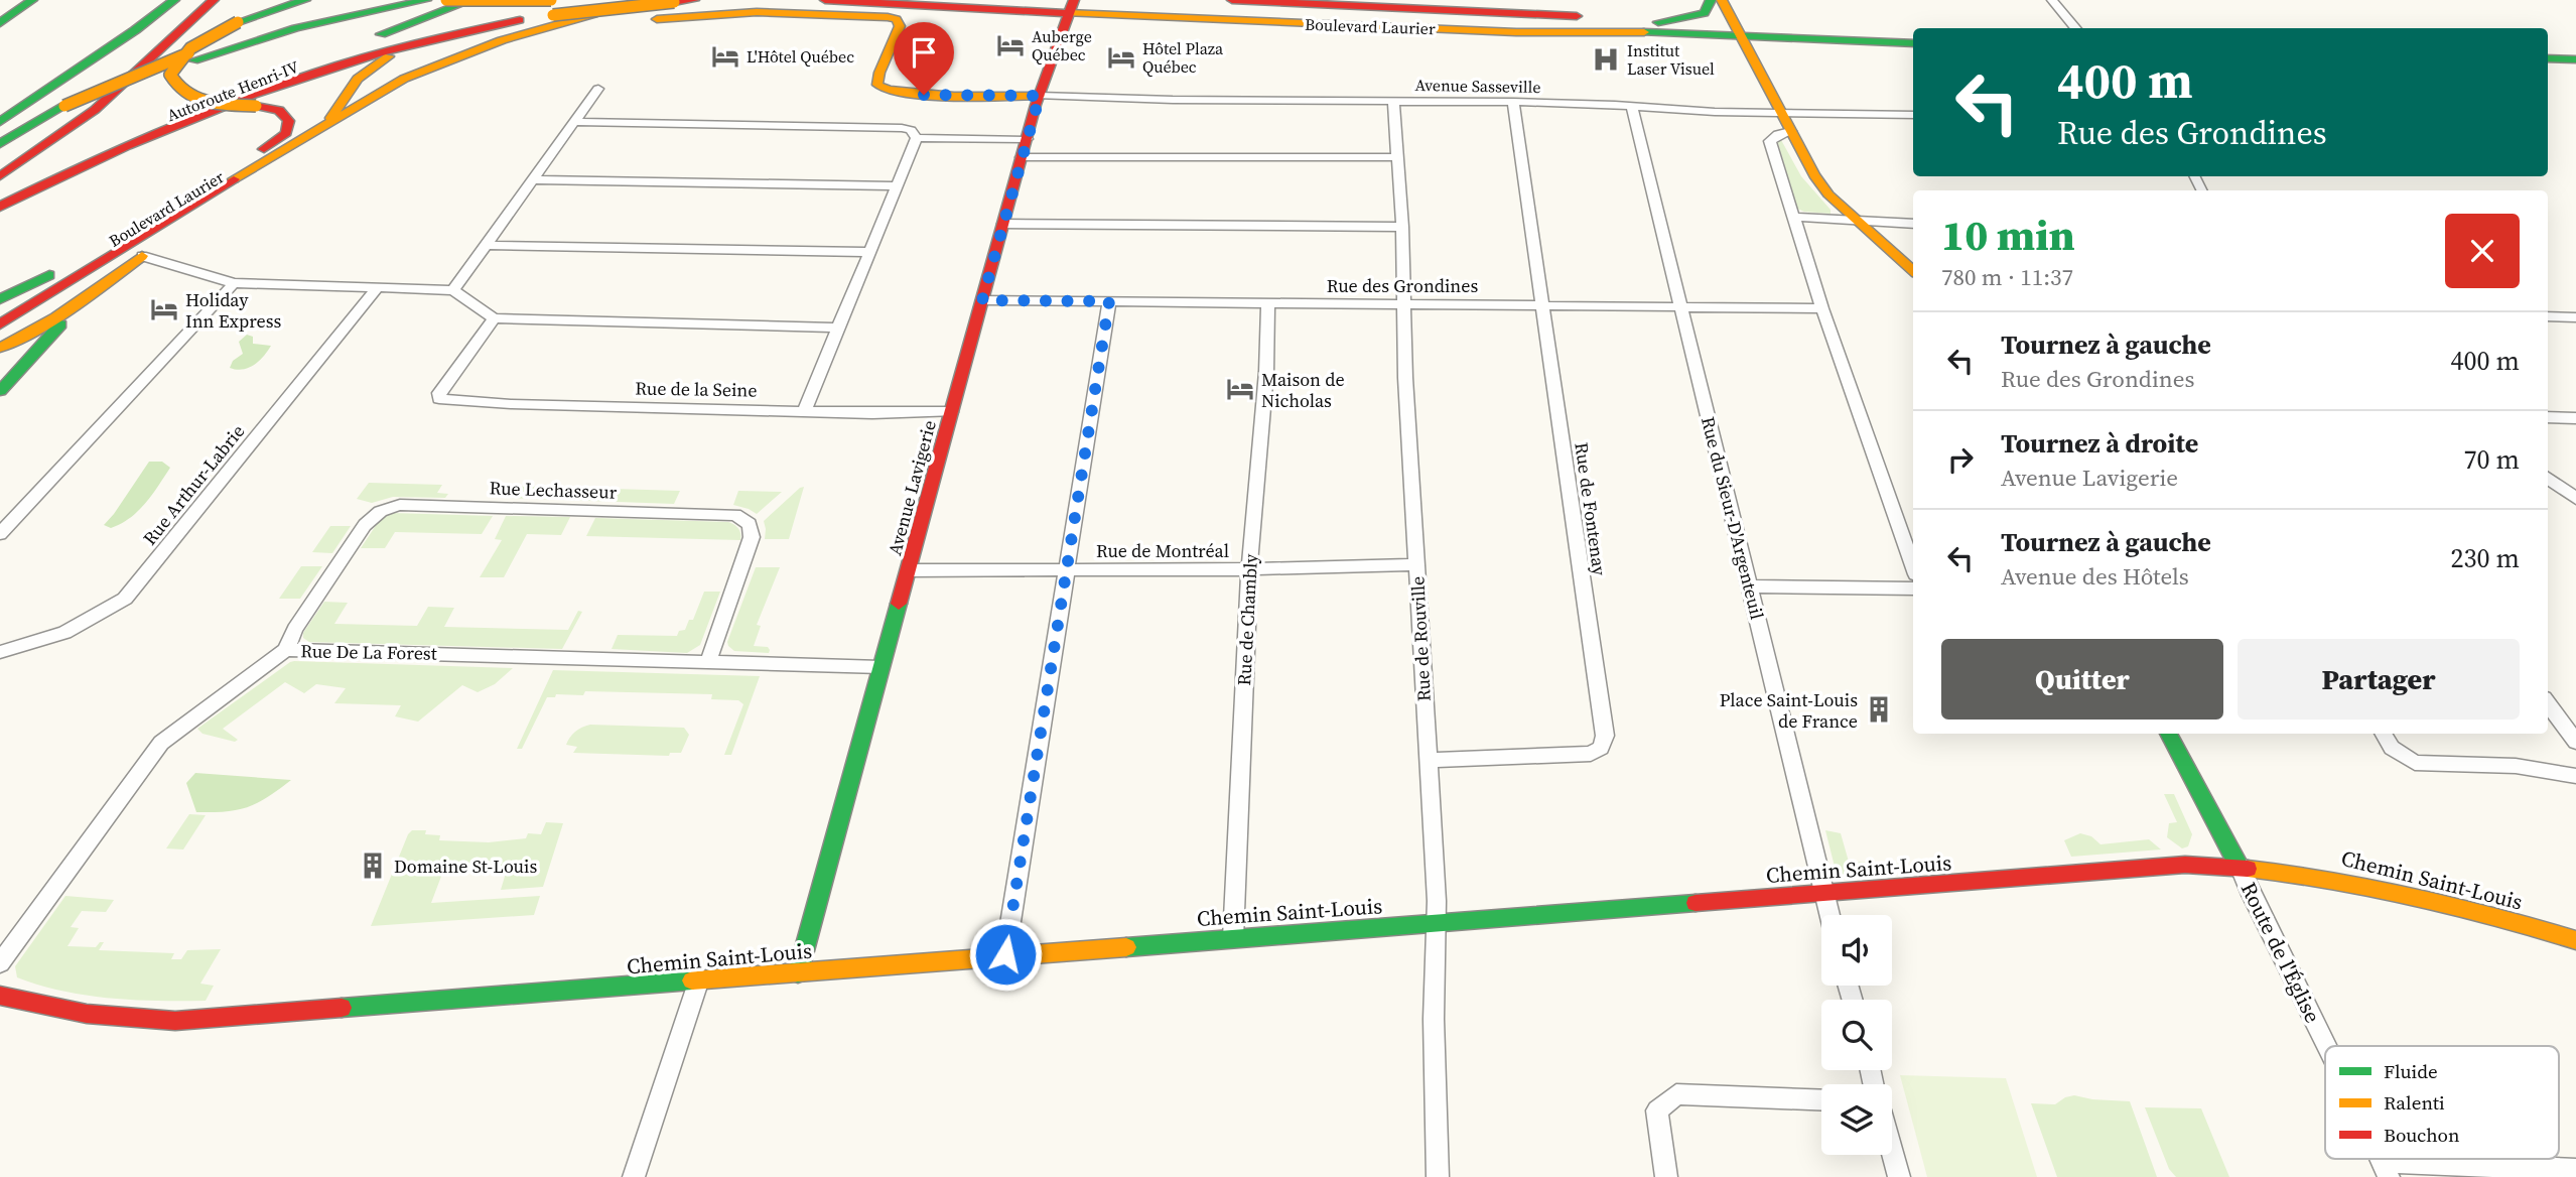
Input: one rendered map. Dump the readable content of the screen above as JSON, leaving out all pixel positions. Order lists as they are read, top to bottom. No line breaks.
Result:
{"streets":{"main road":["Boulevard Laurier","Autoroute Henri-IV","Avenue Lavigerie","Chemin Saint-Louis","Route de l'Église"],"street":["Avenue Sasseville","Rue des Grondines","Rue de la Seine","Rue Arthur-Labrie","Rue Lechasseur","Rue de Fontenay","Rue du Sieur-D'Argenteuil","Rue de Montréal","Rue de Chambly","Rue de Rouville","Rue De La Forest"]},"crossings":[["Boulevard Laurier","Avenue Lavigerie"],["Avenue Sasseville","Avenue Lavigerie"],["Avenue Sasseville","Rue de Fontenay"],["Avenue Sasseville","Rue du Sieur-D'Argenteuil"],["Avenue Sasseville","Rue de Rouville"],["Rue des Grondines","Avenue Lavigerie"],["Rue des Grondines","Rue de Fontenay"],["Rue des Grondines","Rue du Sieur-D'Argenteuil"],["Rue des Grondines","Rue de Chambly"],["Rue des Grondines","Rue de Rouville"],["Rue de la Seine","Avenue Lavigerie"],["Avenue Lavigerie","Rue de Montréal"],["Avenue Lavigerie","Rue De La Forest"],["Avenue Lavigerie","Chemin Saint-Louis"],["Rue Lechasseur","Rue De La Forest"],["Rue de Fontenay","Rue de Rouville"],["Rue du Sieur-D'Argenteuil","Chemin Saint-Louis"],["Rue de Montréal","Rue de Chambly"],["Rue de Montréal","Rue de Rouville"],["Rue de Chambly","Chemin Saint-Louis"],["Rue de Rouville","Chemin Saint-Louis"],["Chemin Saint-Louis","Route de l'Église"]],"places":{"hotel":["Auberge Québec","L'Hôtel Québec","Hôtel Plaza Québec","Holiday Inn Express","Maison de Nicholas"],"hospital":["Institut Laser Visuel"],"building":["Place Saint-Louis de France","Domaine St-Louis"]},"legend":["Fluide","Ralenti","Bouchon"],"page":{"turn":["400 m","Rue des Grondines"],"heading":["10 min","780 m · 11:37"],"list":[{"name":"Tournez à gauche","note":"Rue des Grondines","value":"400 m"},{"name":"Tournez à droite","note":"Avenue Lavigerie","value":"70 m"},{"name":"Tournez à gauche","note":"Avenue des Hôtels","value":"230 m"}],"buttons":["Quitter","Partager"]}}
